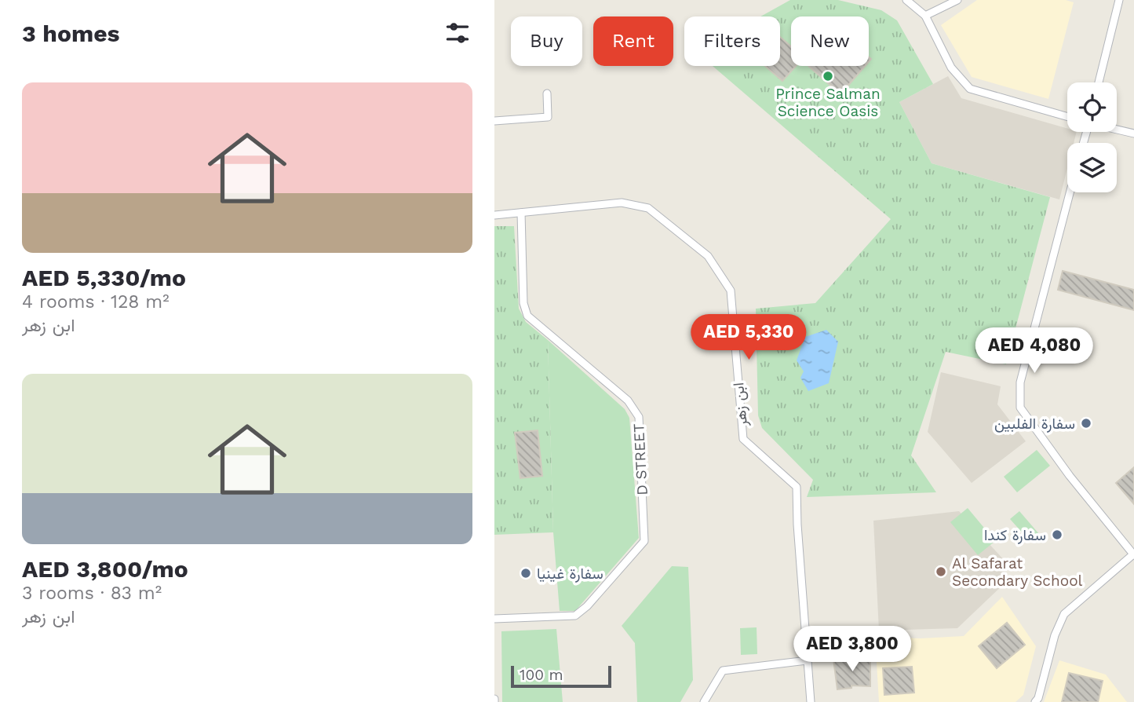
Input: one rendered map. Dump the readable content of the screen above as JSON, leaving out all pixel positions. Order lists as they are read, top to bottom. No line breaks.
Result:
{"streets":{"street":["ابن زهر","D STREET"]},"crossings":[["ابن زهر","D STREET"]],"places":["Prince Salman Science Oasis","سفارة الفلبين","سفارة كندا","Al Safarat Secondary School","سفارة غينيا"],"scale_bar":"100 m","page":{"heading":"3 homes","chip":["Buy","Rent","Filters","New"],"list":[{"name":"AED 5,330/mo","note":"4 rooms · 128 m² · ابن زهر"},{"name":"AED 3,800/mo","note":"3 rooms · 83 m² · ابن زهر"}],"price":["AED 5,330","AED 4,080","AED 3,800"],"scale":"100 m"}}
